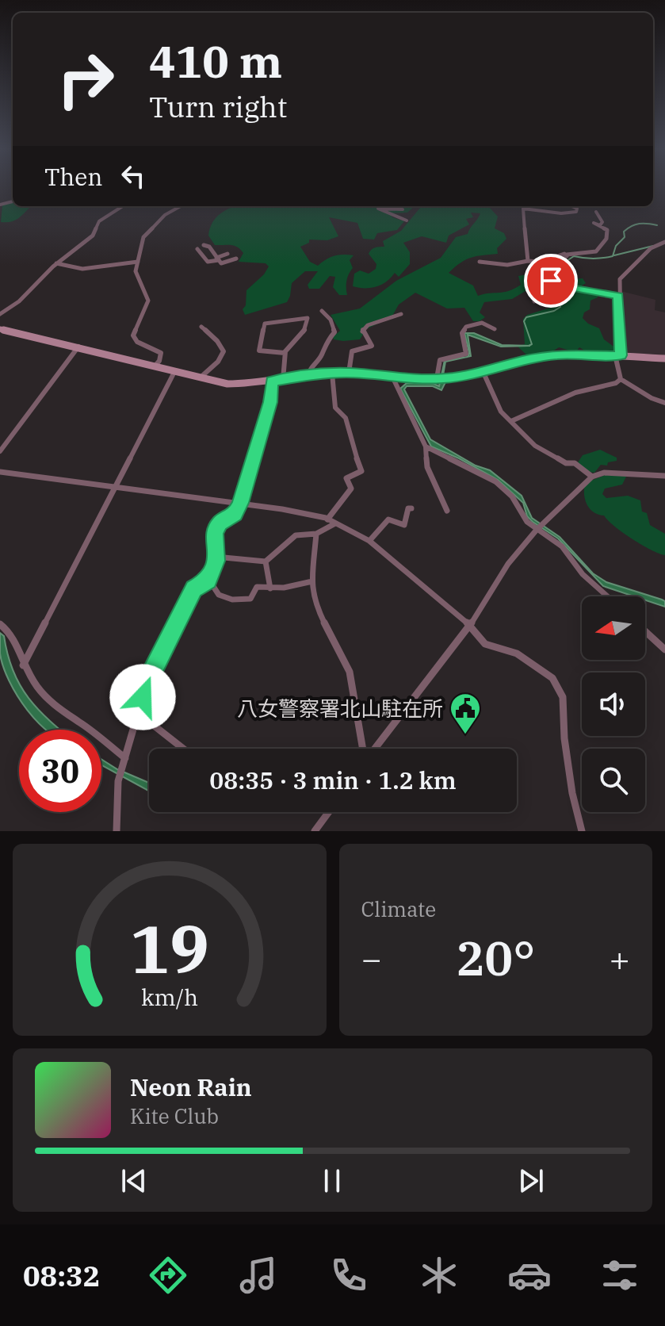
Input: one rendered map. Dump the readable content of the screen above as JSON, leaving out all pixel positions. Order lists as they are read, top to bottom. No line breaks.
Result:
{"places":{"public building":["八女警察署北山駐在所"]},"north":"left","page":{"turn":["410 m","Turn right"],"then":"Then","limit":"30","trip":"08:35 · 3 min · 1.2 km","tile":"Climate","heat":["−","20°","+"],"song":["Neon Rain","Kite Club"],"tabs":"08:32","gauge":["19","km/h"]}}
